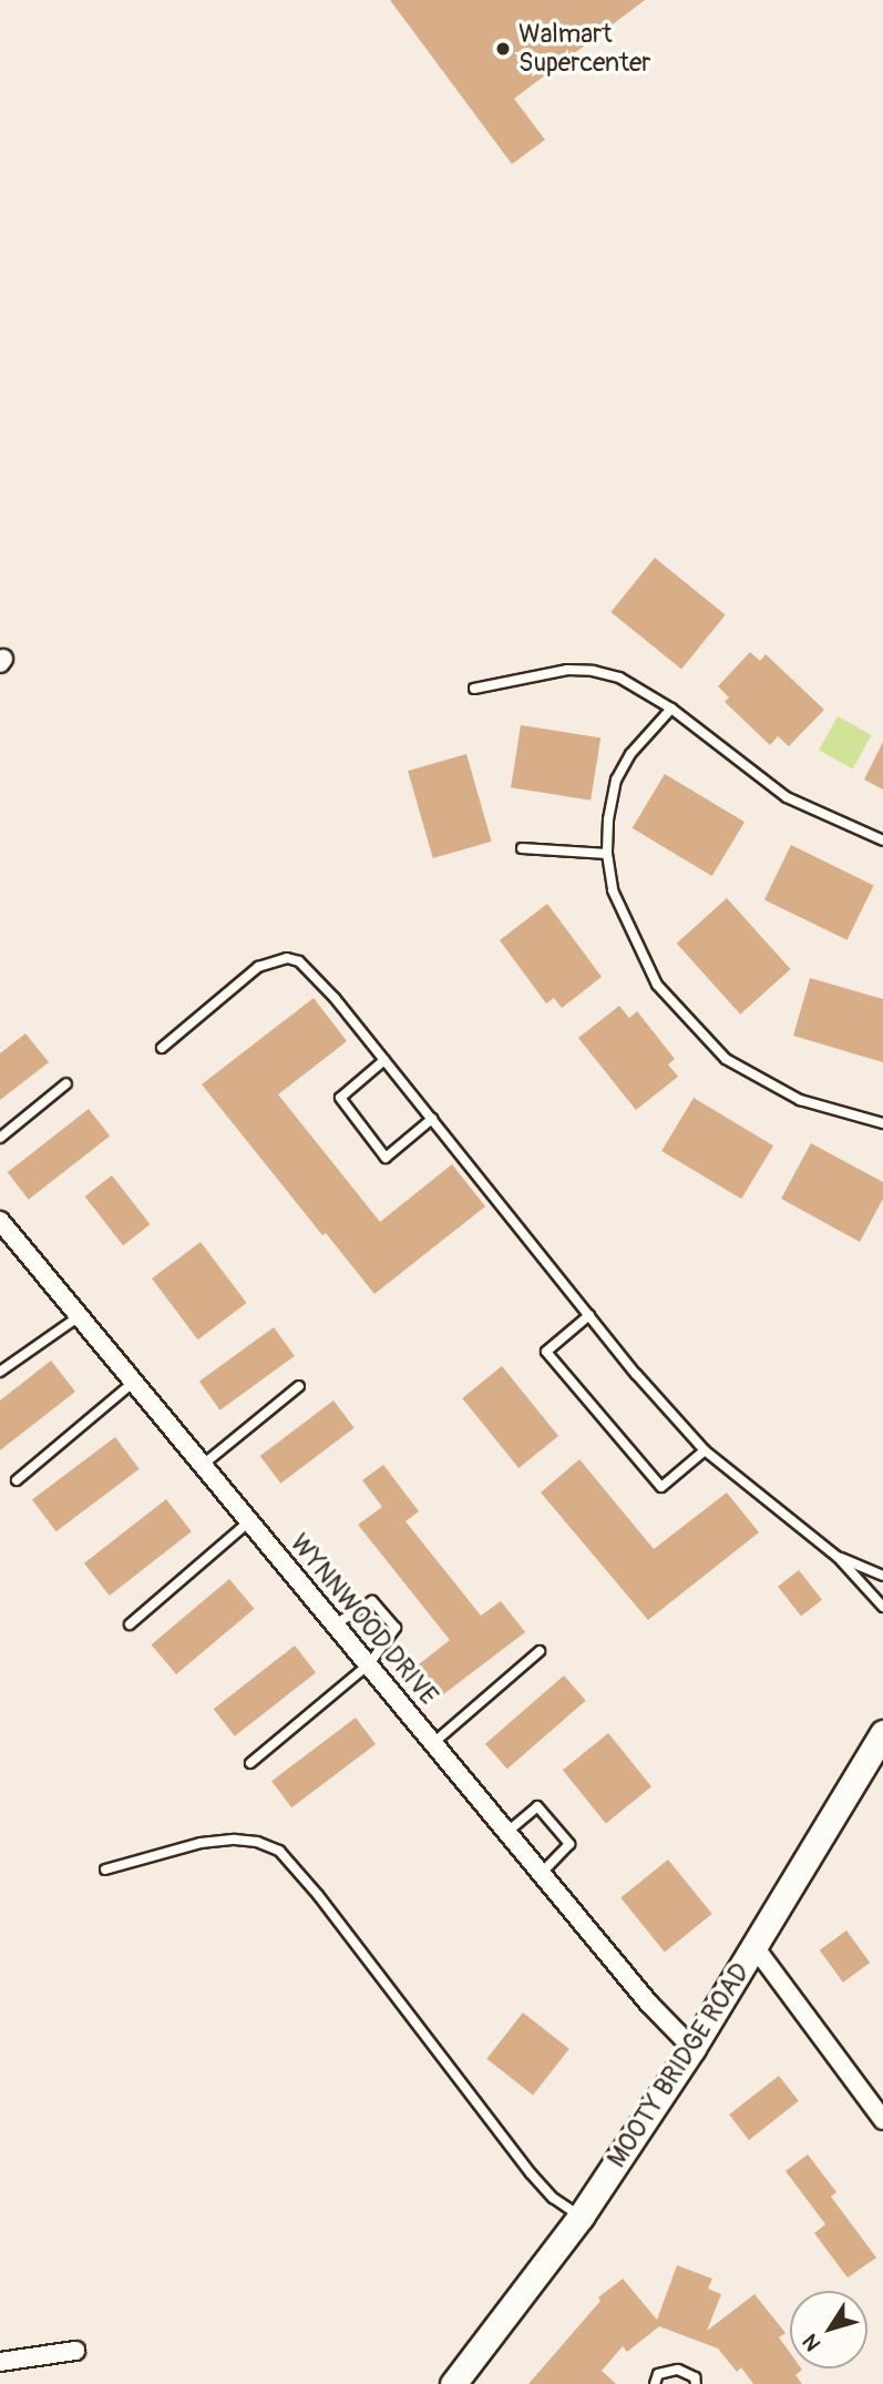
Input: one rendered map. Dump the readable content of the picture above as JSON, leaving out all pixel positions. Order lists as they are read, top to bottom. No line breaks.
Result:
{"streets":{"main road":["MOOTY BRIDGE ROAD"],"street":["WYNNWOOD DRIVE"]},"crossings":[["WYNNWOOD DRIVE","MOOTY BRIDGE ROAD"]],"places":["Walmart Supercenter"],"north":"bottom left"}
